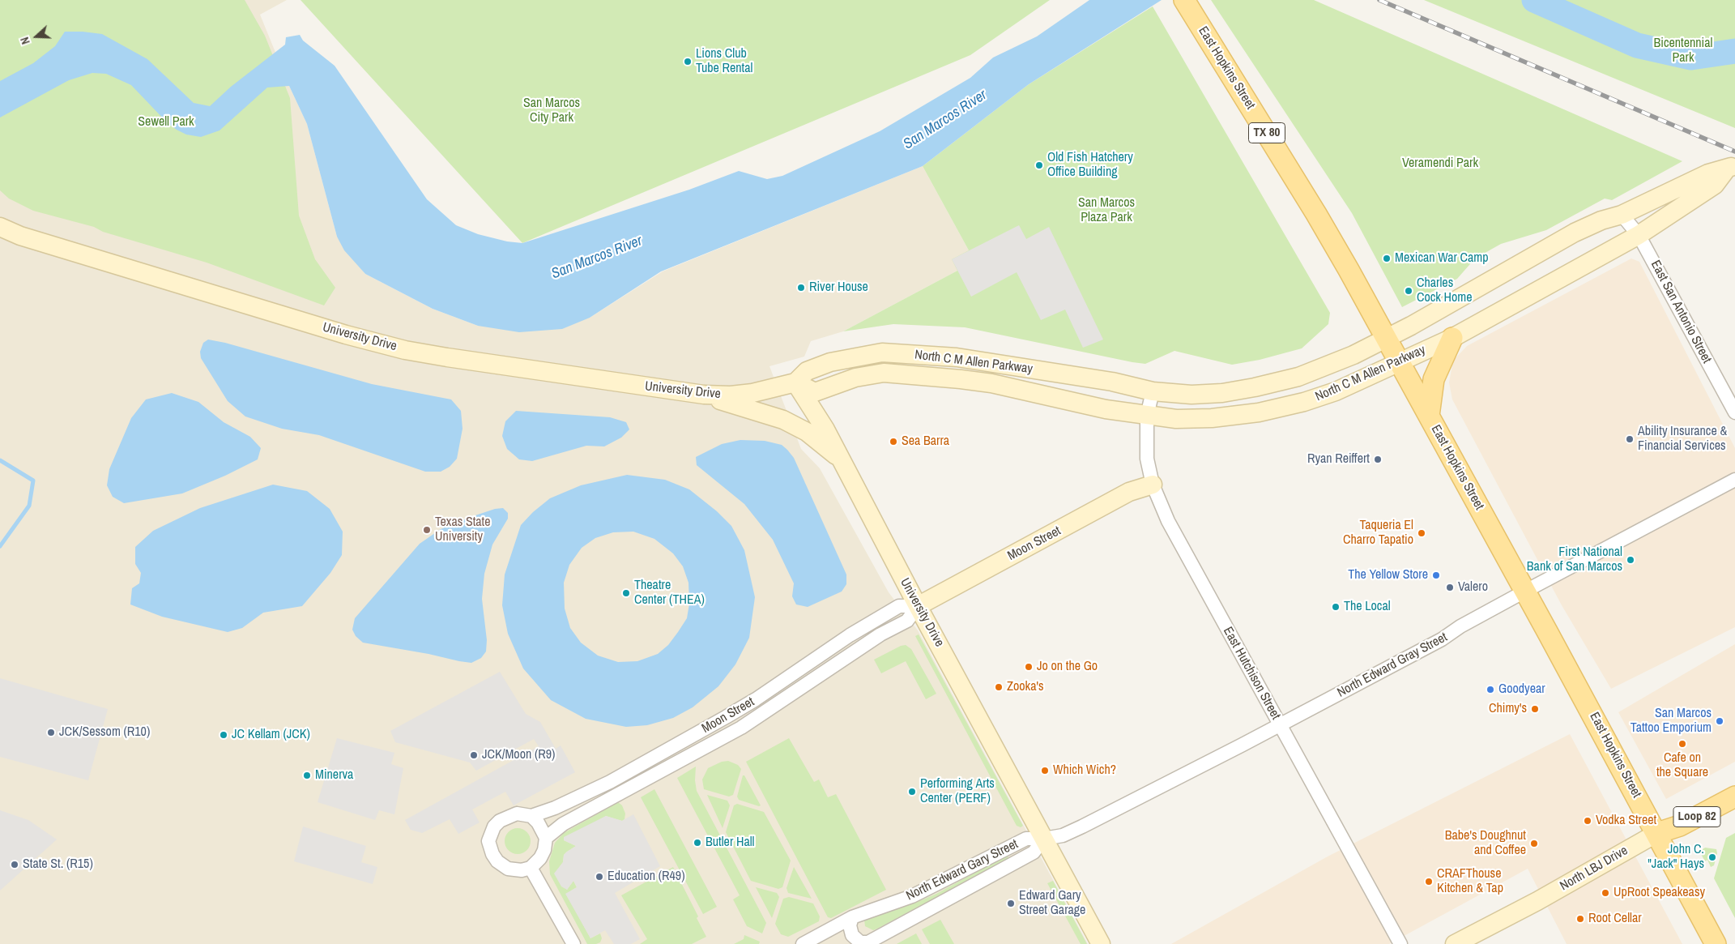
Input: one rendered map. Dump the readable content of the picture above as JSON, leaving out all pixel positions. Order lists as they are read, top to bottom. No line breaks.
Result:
{"streets":{"main road":["East Hopkins Street","TX 80","University Drive","North C M Allen Parkway","Moon Street","Loop 82","North LBJ Drive"],"street":["East San Antonio Street","North Edward Gray Street","East Hutchison Street","North Edward Gary Street"]},"crossings":[["East Hopkins Street","North C M Allen Parkway"],["East Hopkins Street","North Edward Gray Street"],["East Hopkins Street","North LBJ Drive"],["East San Antonio Street","North C M Allen Parkway"],["University Drive","North C M Allen Parkway"],["University Drive","Moon Street"],["University Drive","North Edward Gray Street"],["University Drive","North Edward Gary Street"],["North C M Allen Parkway","East Hutchison Street"],["Moon Street","East Hutchison Street"],["North Edward Gray Street","East Hutchison Street"],["North Edward Gray Street","North Edward Gary Street"]],"water":["San Marcos River"],"parks":["Bicentennial Park","San Marcos City Park","Sewell Park","Veramendi Park","San Marcos Plaza Park"],"places":["Lions Club Tube Rental","Old Fish Hatchery Office Building","Mexican War Camp","River House","Charles Cock Home","Ability Insurance & Financial Services","Sea Barra","Ryan Reiffert","Texas State University","Taqueria El Charro Tapatio","First National Bank of San Marcos","The Yellow Store","Valero","Theatre Center (THEA)","The Local","Jo on the Go","Zooka's","Goodyear","Chimy's","San Marcos Tattoo Emporium","JCK/Sessom (R10)","JC Kellam (JCK)","Cafe on the Square","JCK/Moon (R9)","Which Wich?","Minerva","Performing Arts Center (PERF)","Vodka Street","Butler Hall","Babe's Doughnut and Coffee","John C. \"Jack\" Hays","State St. (R15)","Education (R49)","CRAFThouse Kitchen & Tap","UpRoot Speakeasy","Edward Gary Street Garage","Root Cellar"],"north":"left"}
